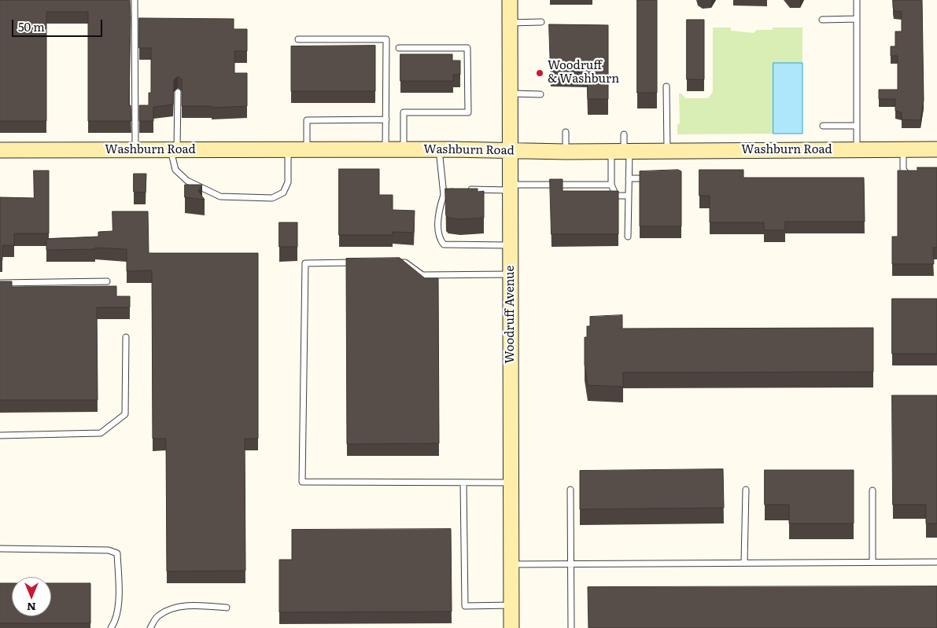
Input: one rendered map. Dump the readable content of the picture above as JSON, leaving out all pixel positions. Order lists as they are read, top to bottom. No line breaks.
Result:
{"streets":{"street":["Washburn Road","Woodruff Avenue"]},"crossings":[["Washburn Road","Woodruff Avenue"]],"places":["Woodruff & Washburn"],"scale_bar":"50 m","north":"bottom"}
